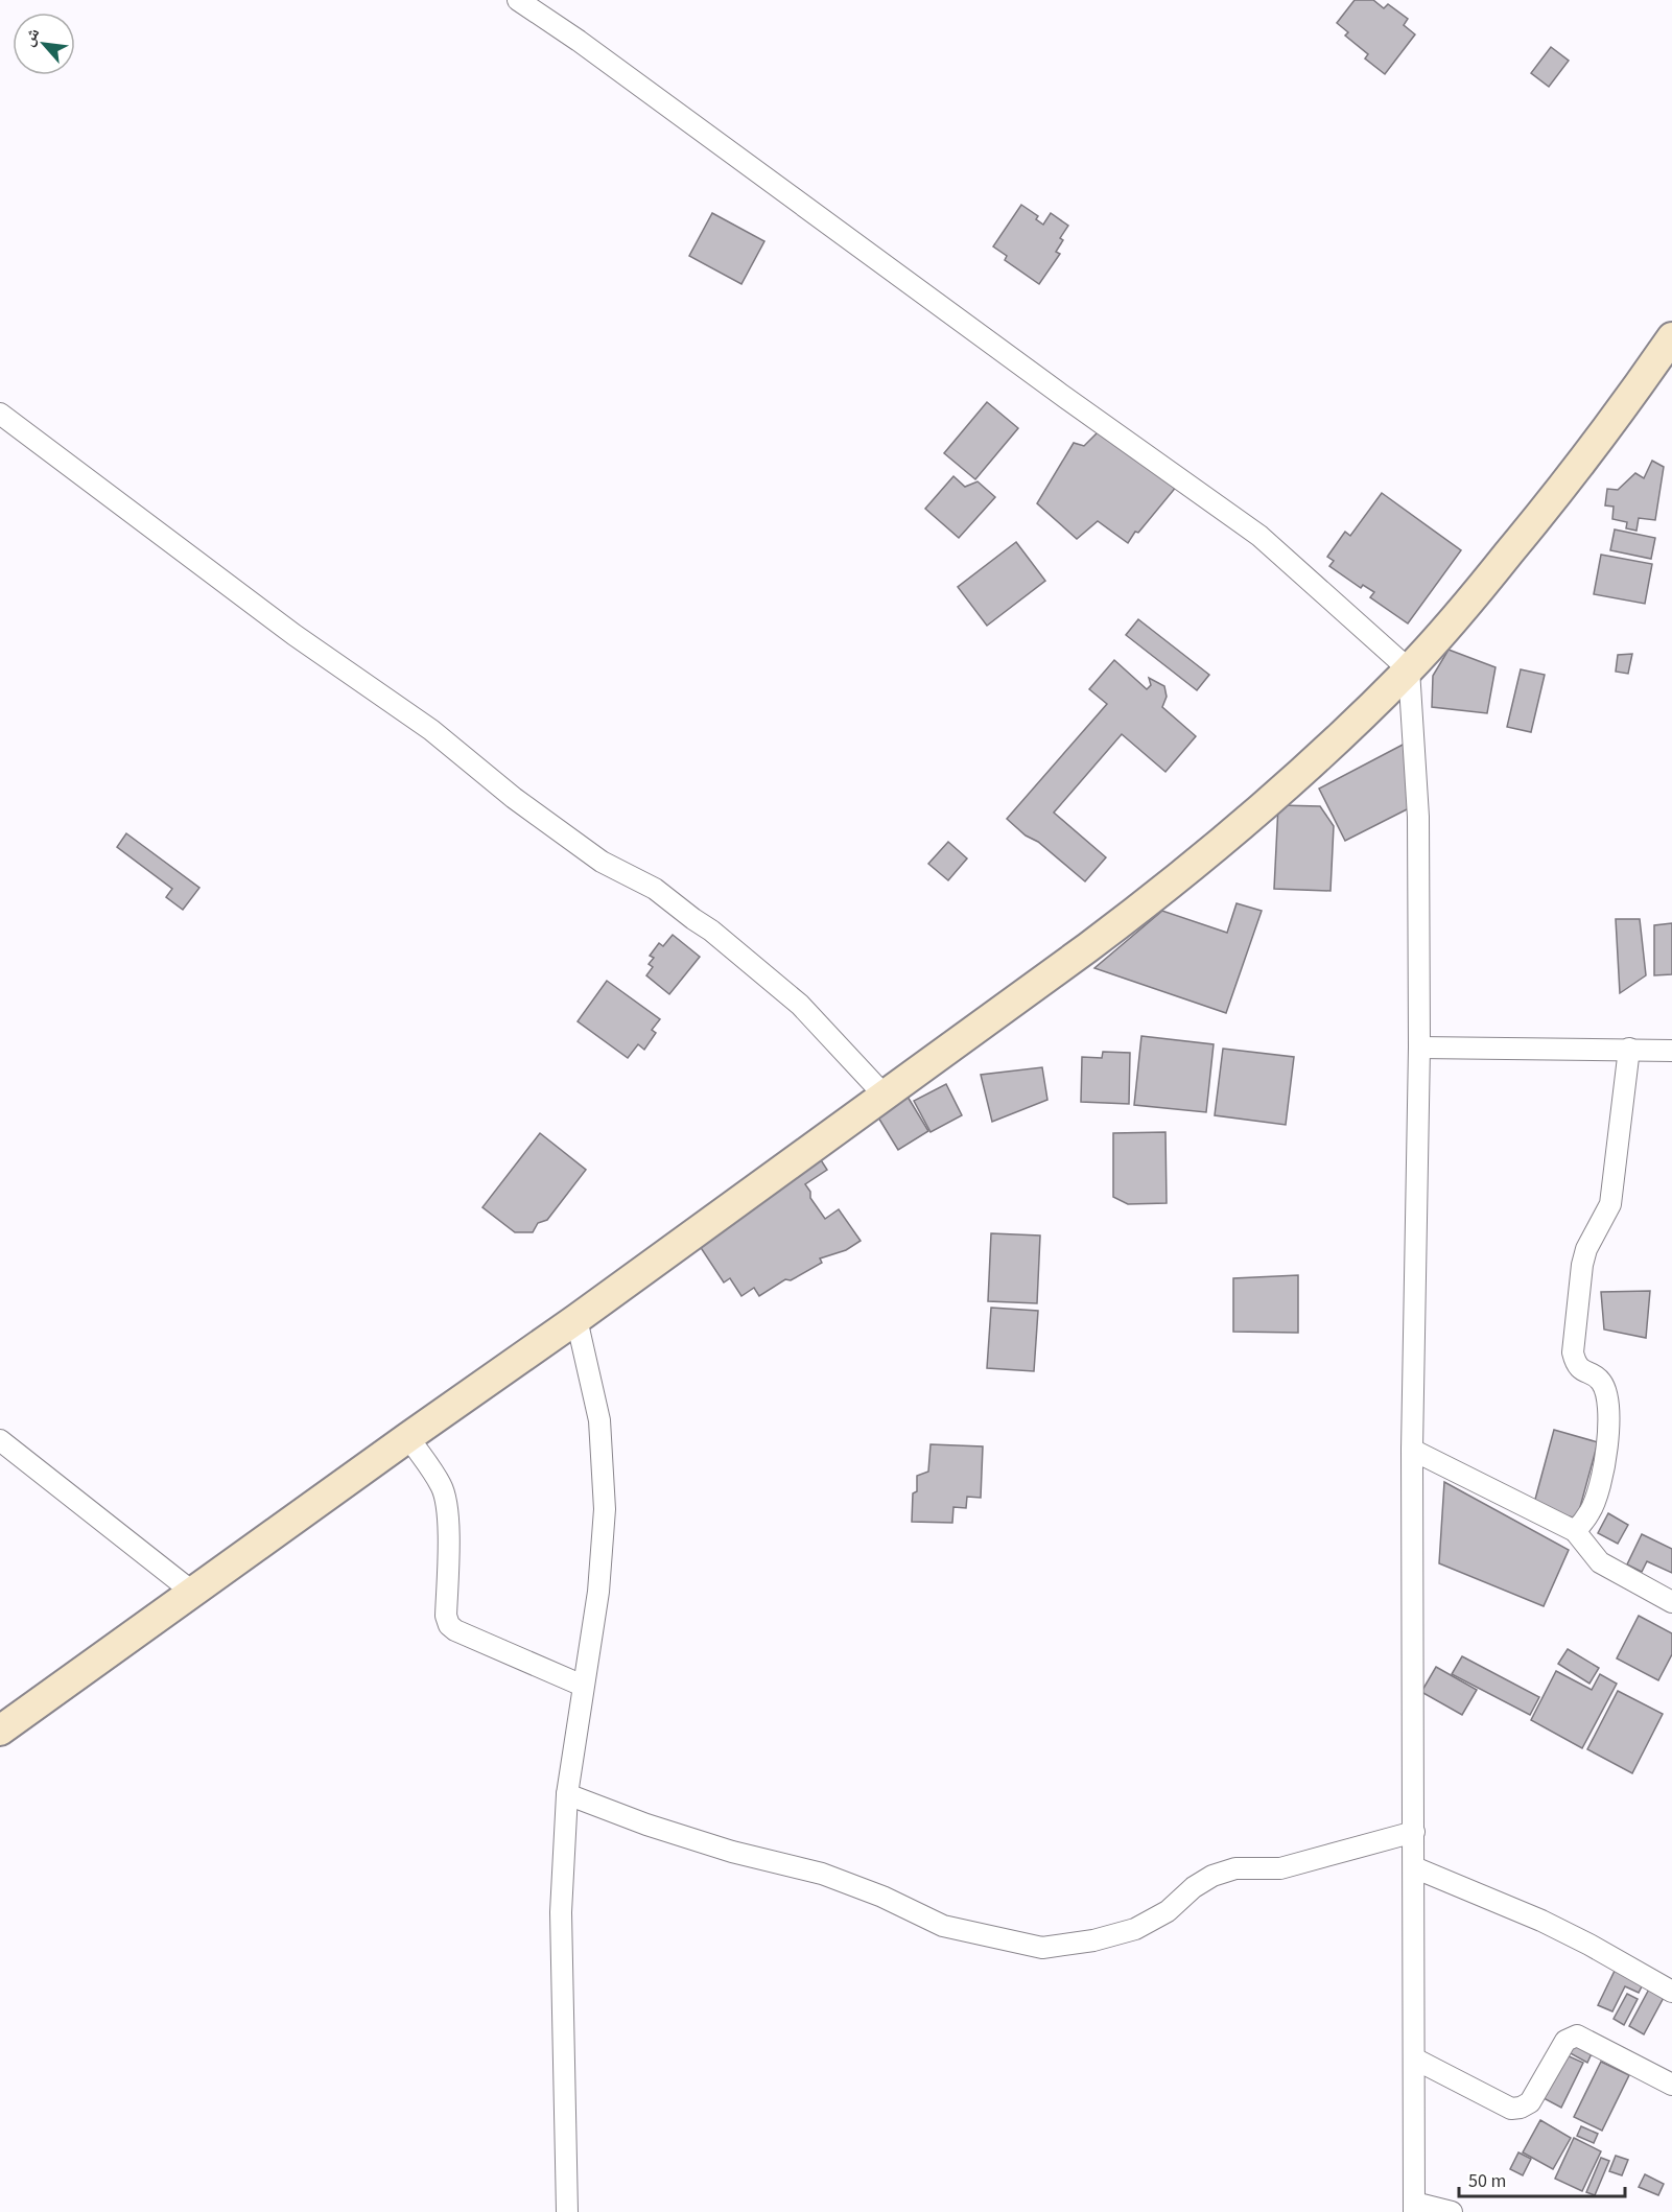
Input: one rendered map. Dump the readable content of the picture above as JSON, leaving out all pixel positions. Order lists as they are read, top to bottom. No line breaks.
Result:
{"scale_bar":"50 m","north":"top left"}
